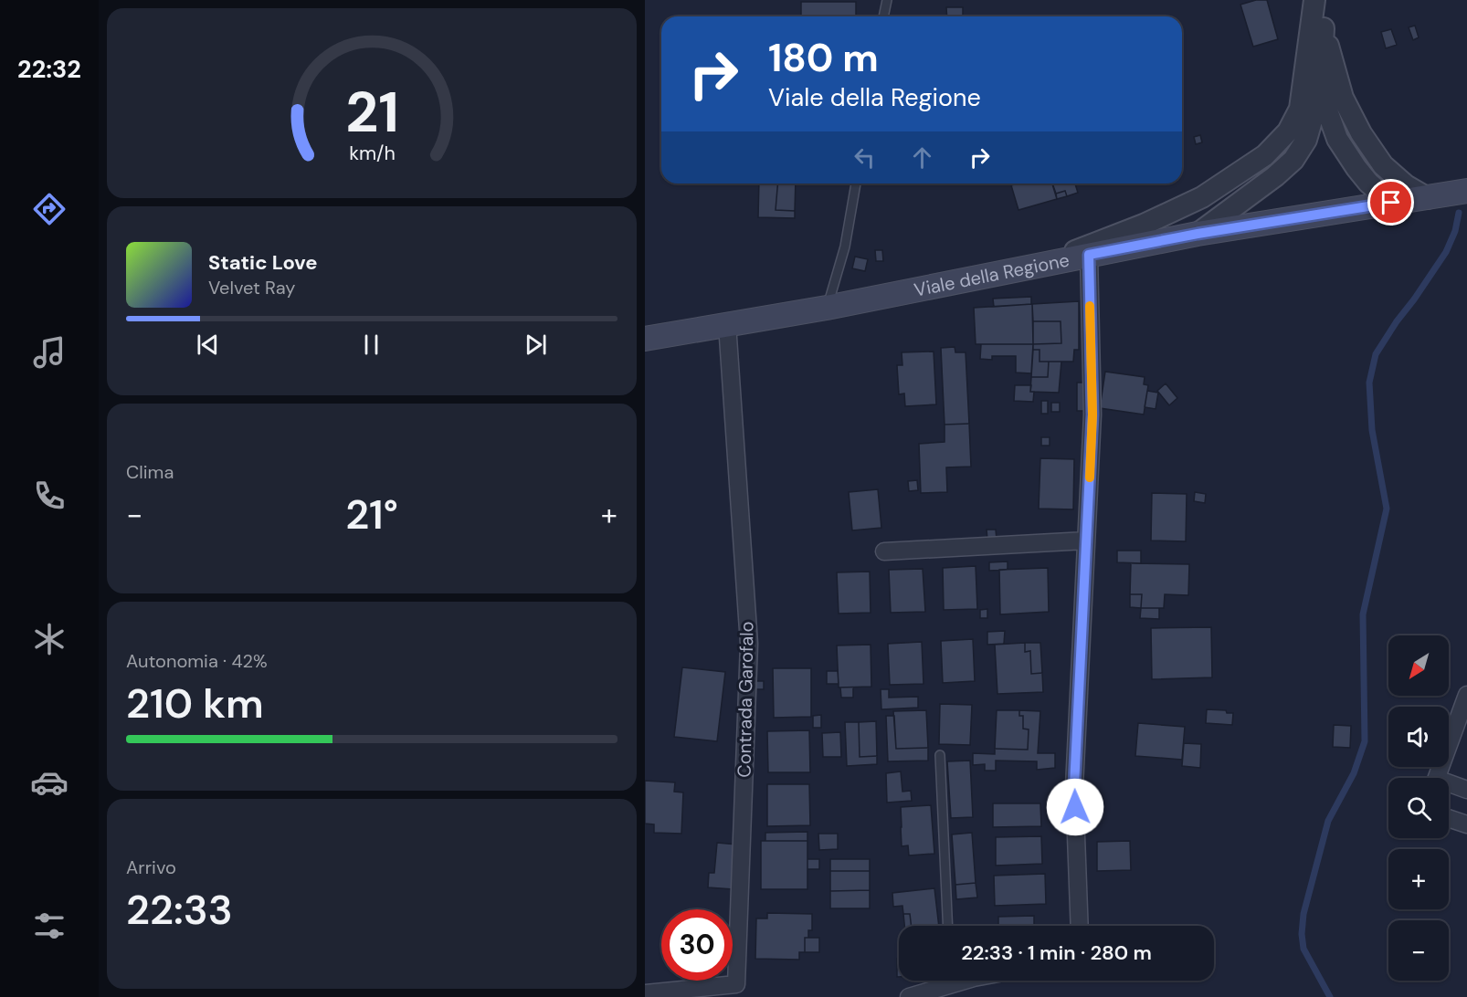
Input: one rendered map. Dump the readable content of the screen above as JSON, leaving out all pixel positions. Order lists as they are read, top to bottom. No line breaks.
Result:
{"streets":{"main road":["Viale della Regione"],"street":["Contrada Garofalo"]},"crossings":[["Viale della Regione","Contrada Garofalo"]],"north":"bottom left","page":{"tabs":"22:32","turn":["180 m","Viale della Regione"],"song":["Static Love","Velvet Ray"],"tile":["Clima",["Autonomia · 42%","210 km"],["Arrivo","22:33"]],"heat":["−","21°","+"],"map_buttons":["+","−"],"limit":"30","trip":"22:33 · 1 min · 280 m","gauge":["21","km/h"]}}
